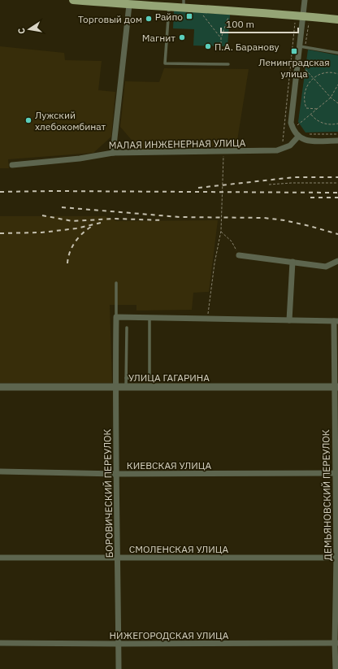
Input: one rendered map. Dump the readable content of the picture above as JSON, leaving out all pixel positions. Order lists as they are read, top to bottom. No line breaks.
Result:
{"streets":{"street":["МАЛАЯ ИНЖЕНЕРНАЯ УЛИЦА","УЛИЦА ГАГАРИНА","КИЕВСКАЯ УЛИЦА","БОРОВИЧЕСКИЙ ПЕРЕУЛОК","ДЕМЬЯНОВСКИЙ ПЕРЕУЛОК","СМОЛЕНСКАЯ УЛИЦА","НИЖЕГОРОДСКАЯ УЛИЦА"]},"crossings":[["УЛИЦА ГАГАРИНА","БОРОВИЧЕСКИЙ ПЕРЕУЛОК"],["УЛИЦА ГАГАРИНА","ДЕМЬЯНОВСКИЙ ПЕРЕУЛОК"],["КИЕВСКАЯ УЛИЦА","БОРОВИЧЕСКИЙ ПЕРЕУЛОК"],["КИЕВСКАЯ УЛИЦА","ДЕМЬЯНОВСКИЙ ПЕРЕУЛОК"],["БОРОВИЧЕСКИЙ ПЕРЕУЛОК","СМОЛЕНСКАЯ УЛИЦА"],["БОРОВИЧЕСКИЙ ПЕРЕУЛОК","НИЖЕГОРОДСКАЯ УЛИЦА"],["ДЕМЬЯНОВСКИЙ ПЕРЕУЛОК","СМОЛЕНСКАЯ УЛИЦА"],["ДЕМЬЯНОВСКИЙ ПЕРЕУЛОК","НИЖЕГОРОДСКАЯ УЛИЦА"]],"places":{"transit":["Райпо","Ленинградская улица"],"other":["Торговый дом","Магнит","П.А. Баранову","Лужский хлебокомбинат"]},"scale_bar":"100 m","north":"left"}
